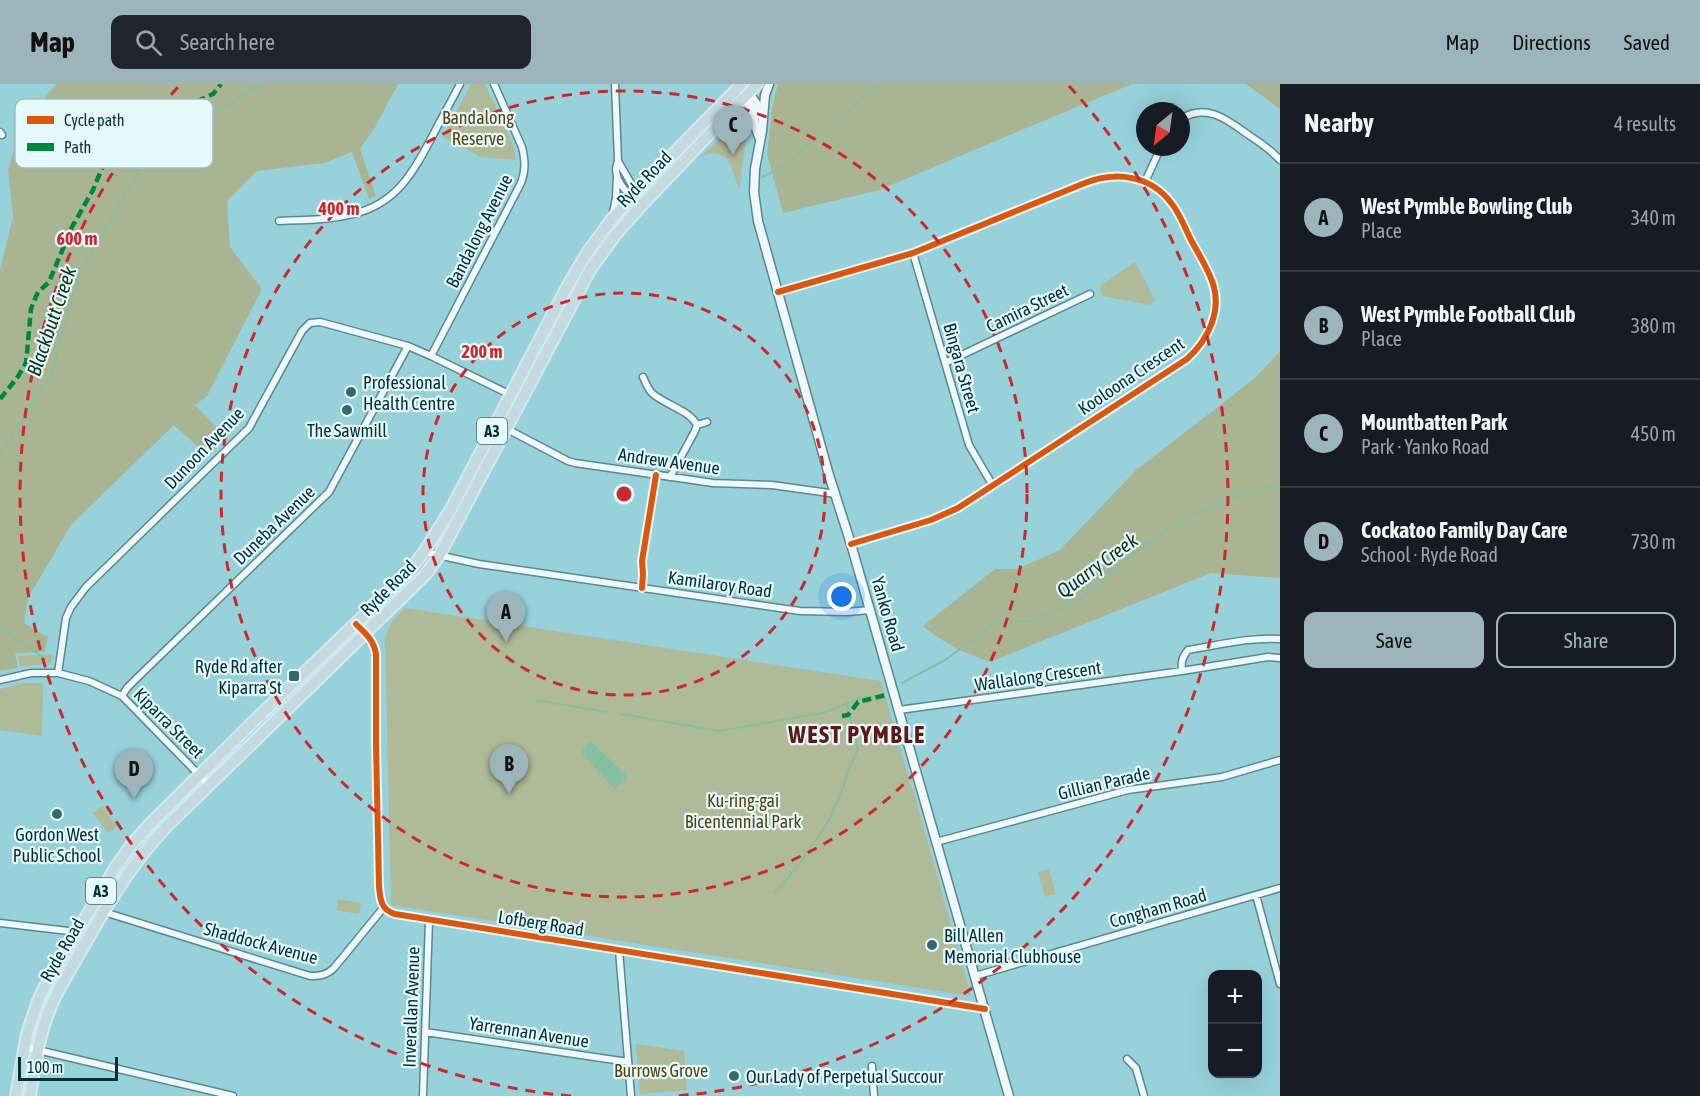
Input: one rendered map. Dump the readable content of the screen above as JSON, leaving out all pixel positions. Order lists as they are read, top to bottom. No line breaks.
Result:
{"streets":{"highway":["Ryde Road","A3"],"main road":["Yanko Road"],"street":["Bandalong Avenue","Camira Street","Bingara Street","Kooloona Crescent","Dunoon Avenue","Andrew Avenue","Duneba Avenue","Kamilaroy Road","Wallalong Crescent","Kiparra Street","Gillian Parade","Congham Road","Lofberg Road","Shaddock Avenue","Inverallan Avenue","Yarrennan Avenue"]},"crossings":[["Ryde Road","Dunoon Avenue"],["Ryde Road","Andrew Avenue"],["Ryde Road","Kamilaroy Road"],["Ryde Road","Yanko Road"],["Ryde Road","Kiparra Street"],["Ryde Road","Shaddock Avenue"],["Bandalong Avenue","Dunoon Avenue"],["Camira Street","Bingara Street"],["Bingara Street","Kooloona Crescent"],["Kooloona Crescent","Yanko Road"],["Dunoon Avenue","Duneba Avenue"],["Dunoon Avenue","Kiparra Street"],["Andrew Avenue","Yanko Road"],["Duneba Avenue","Kiparra Street"],["Kamilaroy Road","Yanko Road"],["Yanko Road","Wallalong Crescent"],["Yanko Road","Gillian Parade"],["Yanko Road","Congham Road"],["Yanko Road","Lofberg Road"],["Lofberg Road","Shaddock Avenue"],["Lofberg Road","Inverallan Avenue"],["Inverallan Avenue","Yarrennan Avenue"]],"districts":["WEST PYMBLE"],"water":["Blackbutt Creek","Quarry Creek"],"parks":["Bandalong Reserve","Ku-ring-gai Bicentennial Park","Burrows Grove"],"places":{"other":["Professional Health Centre","The Sawmill","Gordon West Public School","Bill Allen Memorial Clubhouse","Our Lady of Perpetual Succour"],"transit":["Ryde Rd after Kiparra St"]},"legend":["Cycle path","Path"],"scale_bar":"100 m","north":"bottom left","page":{"header":"Map","search":"Search here","nav":["Map","Directions","Saved"],"heading":["Nearby","4 results"],"pins":["C","A","B","D"],"list":[{"mark":"A","name":"West Pymble Bowling Club","note":"Place","value":"340 m"},{"mark":"B","name":"West Pymble Football Club","note":"Place","value":"380 m"},{"mark":"C","name":"Mountbatten Park","note":"Park · Yanko Road","value":"450 m"},{"mark":"D","name":"Cockatoo Family Day Care","note":"School · Ryde Road","value":"730 m"}],"buttons":["Save","Share"],"map_buttons":["+","−"],"scale":"100 m"},"rings":["400 m","600 m","200 m"]}
